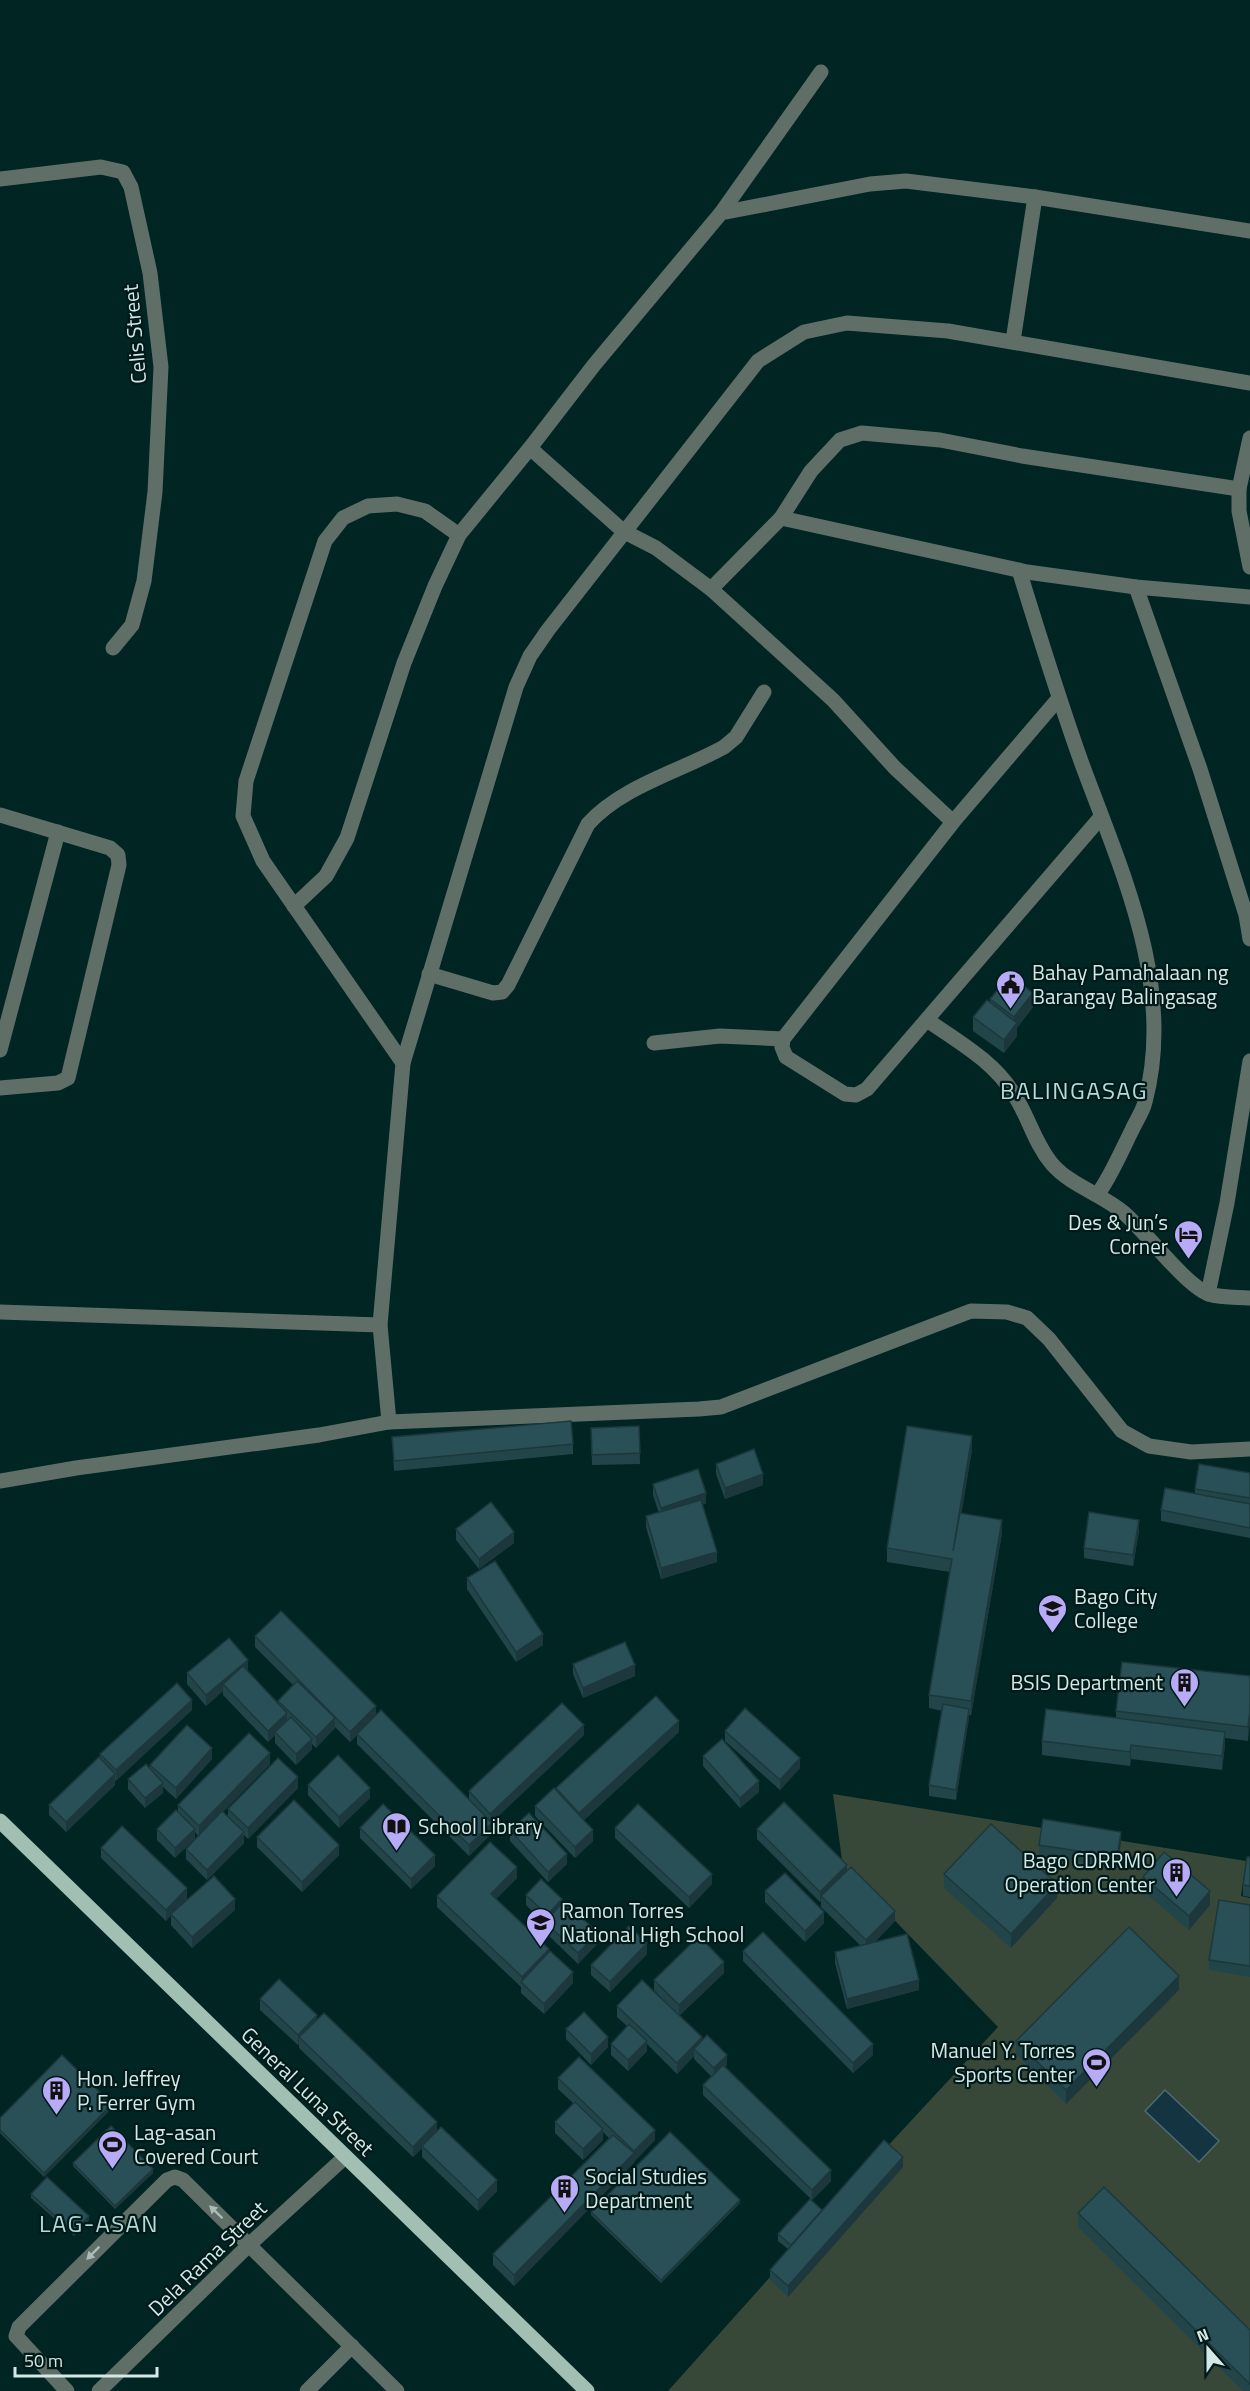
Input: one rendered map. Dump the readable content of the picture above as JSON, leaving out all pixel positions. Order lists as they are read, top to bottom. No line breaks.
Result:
{"streets":{"main road":["General Luna Street"],"street":["Celis Street","Dela Rama Street"]},"crossings":[["General Luna Street","Dela Rama Street"]],"districts":["BALINGASAG","LAG-ASAN"],"places":{"public building":["Bahay Pamahalaan ng Barangay Balingasag"],"hotel":["Des & Jun’s Corner"],"school or university":["Bago City College","Ramon Torres National High School"],"building":["BSIS Department","Bago CDRRMO Operation Center","Hon. Jeffrey P. Ferrer Gym","Social Studies Department"],"library":["School Library"],"sports":["Manuel Y. Torres Sports Center","Lag-asan Covered Court"]},"scale_bar":"50 m","north":"top"}
